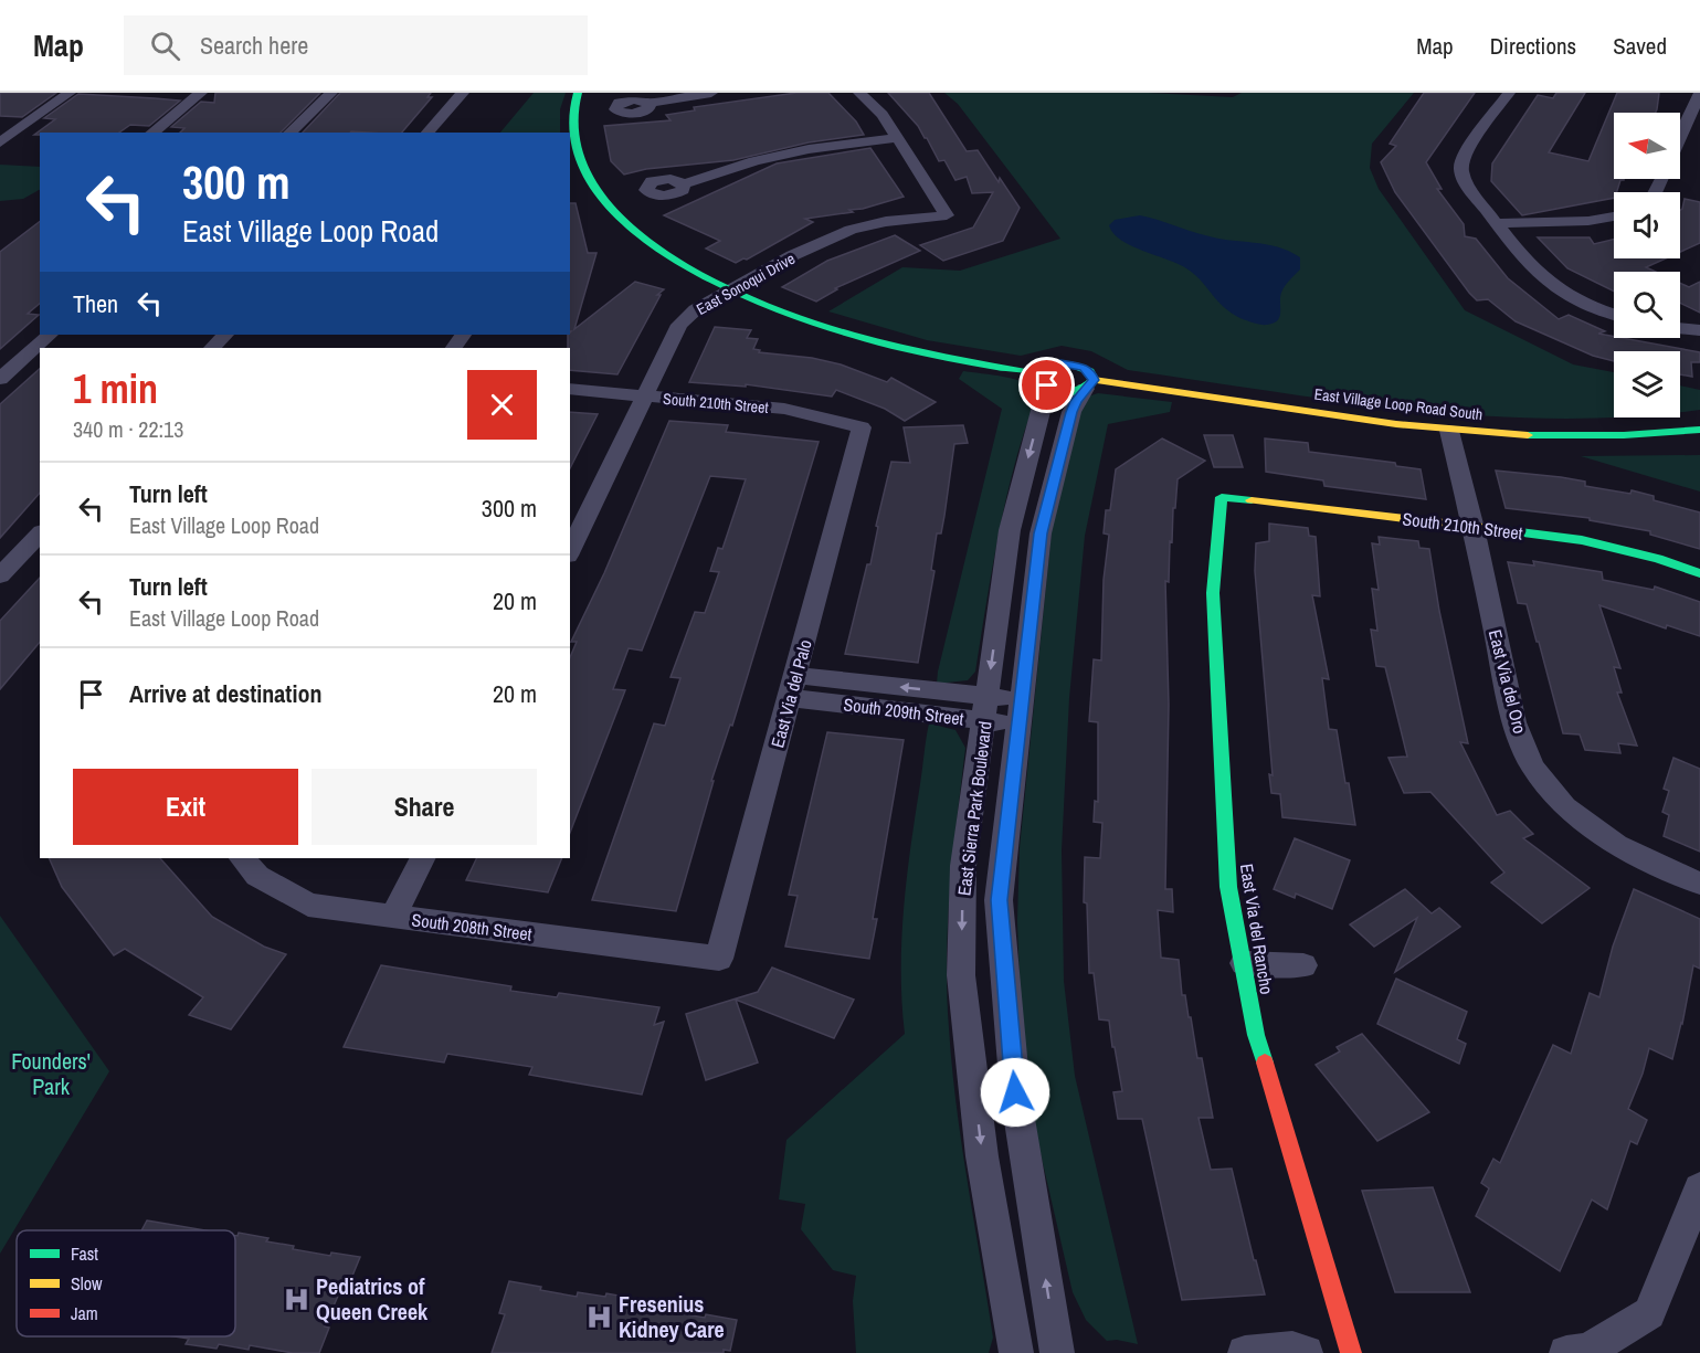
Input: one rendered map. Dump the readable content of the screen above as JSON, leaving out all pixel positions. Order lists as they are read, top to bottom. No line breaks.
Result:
{"streets":{"street":["East Sonoqui Drive","South 210th Street","East Village Loop Road South","East Via del Oro","East Via del Palo","South 209th Street","East Sierra Park Boulevard","South 208th Street","East Via del Rancho"]},"crossings":[["East Sonoqui Drive","South 210th Street"],["East Sonoqui Drive","East Village Loop Road South"],["South 210th Street","East Via del Oro"],["South 210th Street","East Via del Palo"],["South 210th Street","East Via del Rancho"],["East Village Loop Road South","East Via del Oro"],["East Village Loop Road South","East Sierra Park Boulevard"],["East Via del Palo","South 209th Street"],["East Via del Palo","South 208th Street"],["South 209th Street","East Sierra Park Boulevard"]],"parks":["Founders' Park"],"places":{"hospital":["Pediatrics of Queen Creek","Fresenius Kidney Care"]},"legend":["Fast","Slow","Jam"],"north":"left","page":{"header":"Map","search":"Search here","nav":["Map","Directions","Saved"],"turn":["300 m","East Village Loop Road"],"then":"Then","heading":["1 min","340 m · 22:13"],"list":[{"name":"Turn left","note":"East Village Loop Road","value":"300 m"},{"name":"Turn left","note":"East Village Loop Road","value":"20 m"},{"name":"Arrive at destination","value":"20 m"}],"buttons":["Exit","Share"]}}
